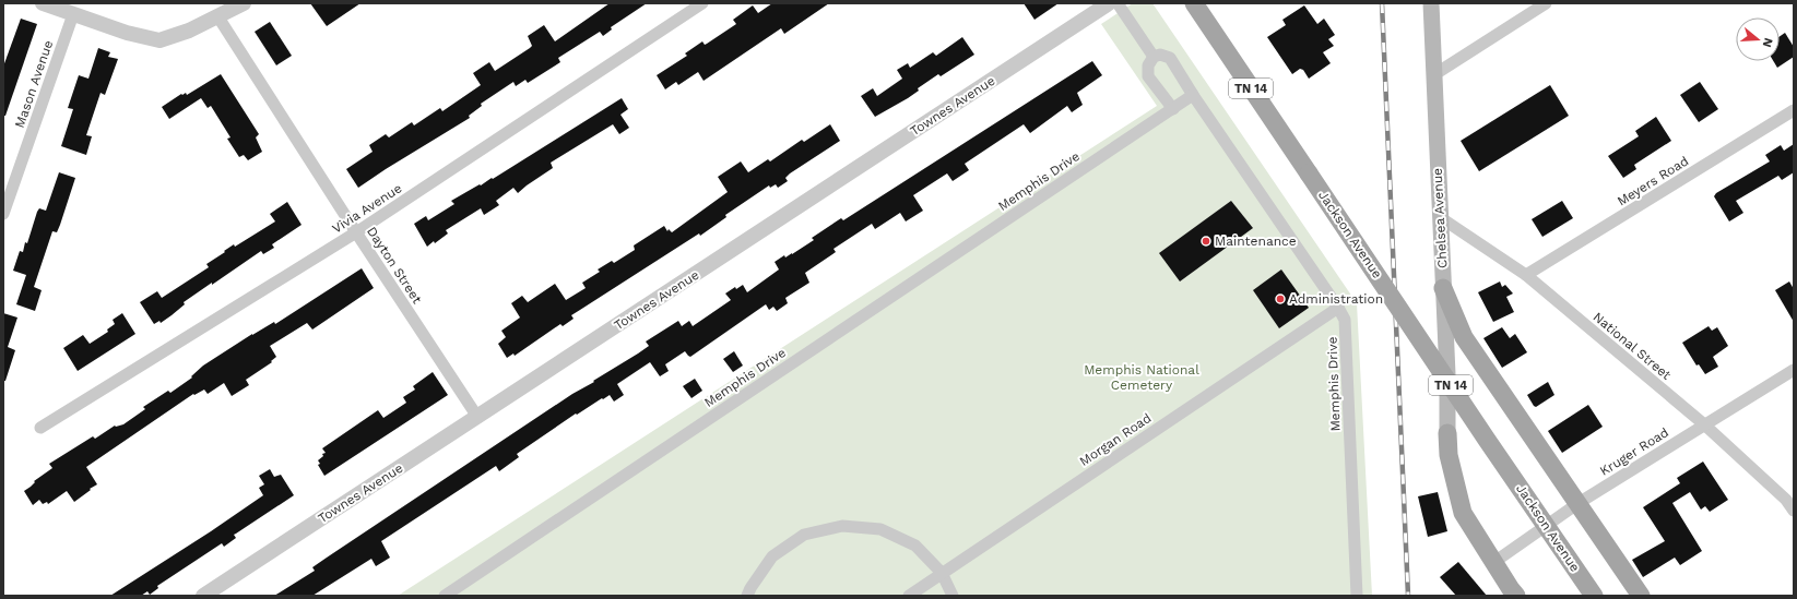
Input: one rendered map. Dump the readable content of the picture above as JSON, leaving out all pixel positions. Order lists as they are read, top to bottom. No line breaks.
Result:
{"streets":{"main road":["TN 14","Chelsea Avenue","Jackson Avenue"],"street":["Mason Avenue","Townes Avenue","Memphis Drive","Meyers Road","Vivia Avenue","Dayton Street","National Street","Morgan Road","Kruger Road"]},"crossings":[["Townes Avenue","Dayton Street"],["Memphis Drive","Morgan Road"],["Meyers Road","National Street"],["Vivia Avenue","Dayton Street"],["Chelsea Avenue","National Street"],["National Street","Kruger Road"]],"parks":["Memphis National Cemetery"],"places":["Maintenance","Administration"],"north":"right"}
